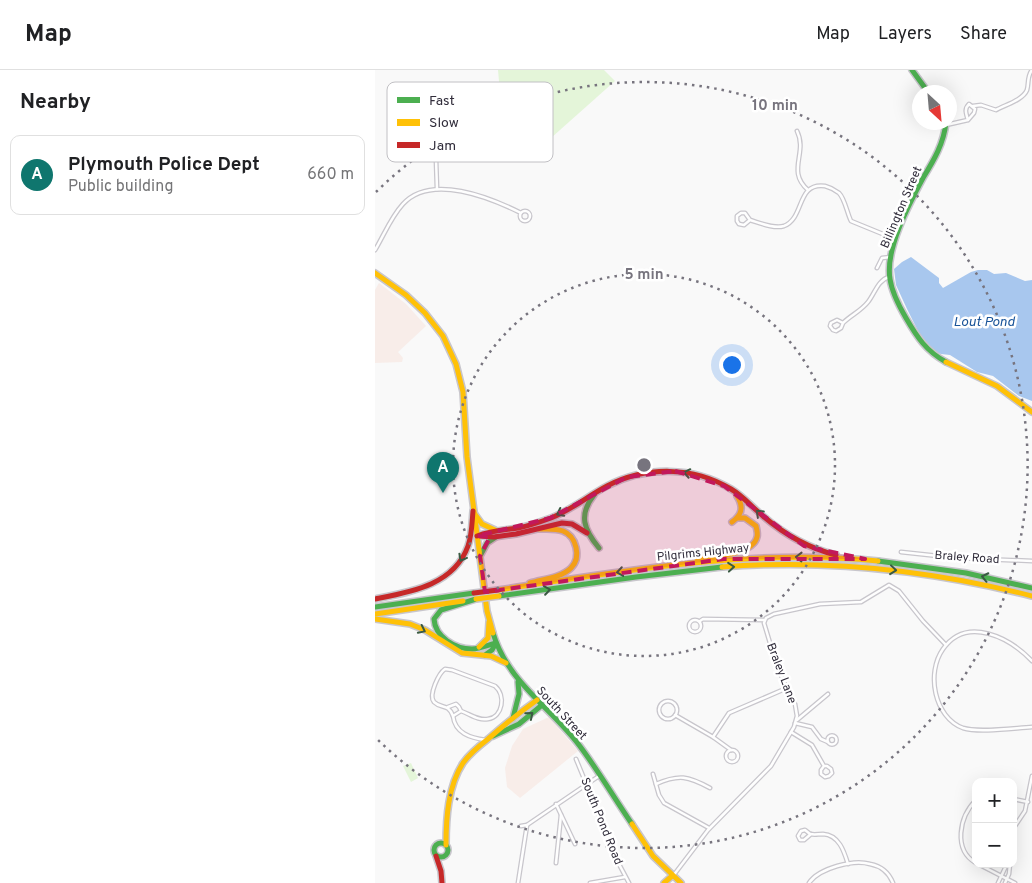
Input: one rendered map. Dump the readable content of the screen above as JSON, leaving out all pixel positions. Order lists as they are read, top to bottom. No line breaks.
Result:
{"streets":{"main road":["Billington Street","Pilgrims Highway","South Street"],"street":["Braley Road","Braley Lane","South Pond Road"]},"water":["Lout Pond"],"legend":["Fast","Slow","Jam"],"north":"bottom right","page":{"header":"Map","nav":["Map","Layers","Share"],"heading":"Nearby","list":[{"mark":"A","name":"Plymouth Police Dept","note":"Public building","value":"660 m"}],"pins":"A","map_buttons":["+","−"]},"rings":["10 min","5 min"]}
